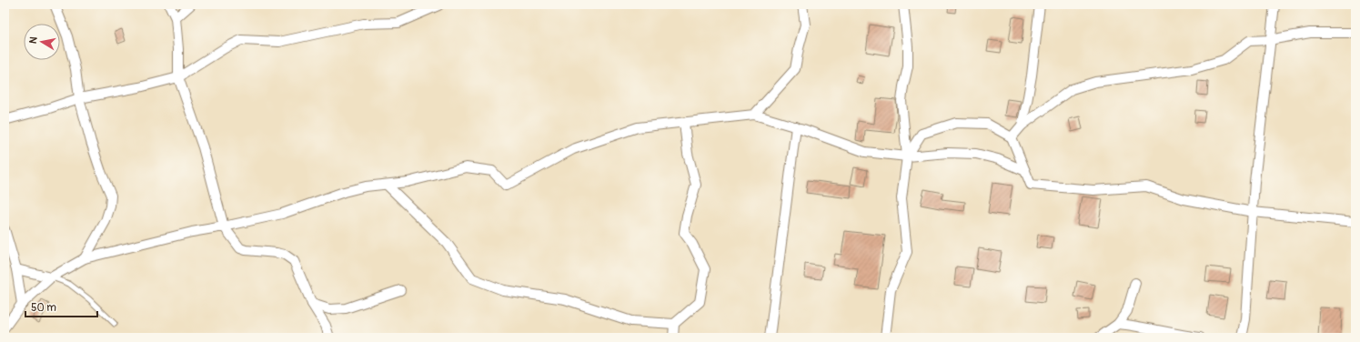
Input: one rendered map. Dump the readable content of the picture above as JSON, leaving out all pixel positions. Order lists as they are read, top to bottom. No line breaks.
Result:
{"scale_bar":"50 m","north":"left"}
